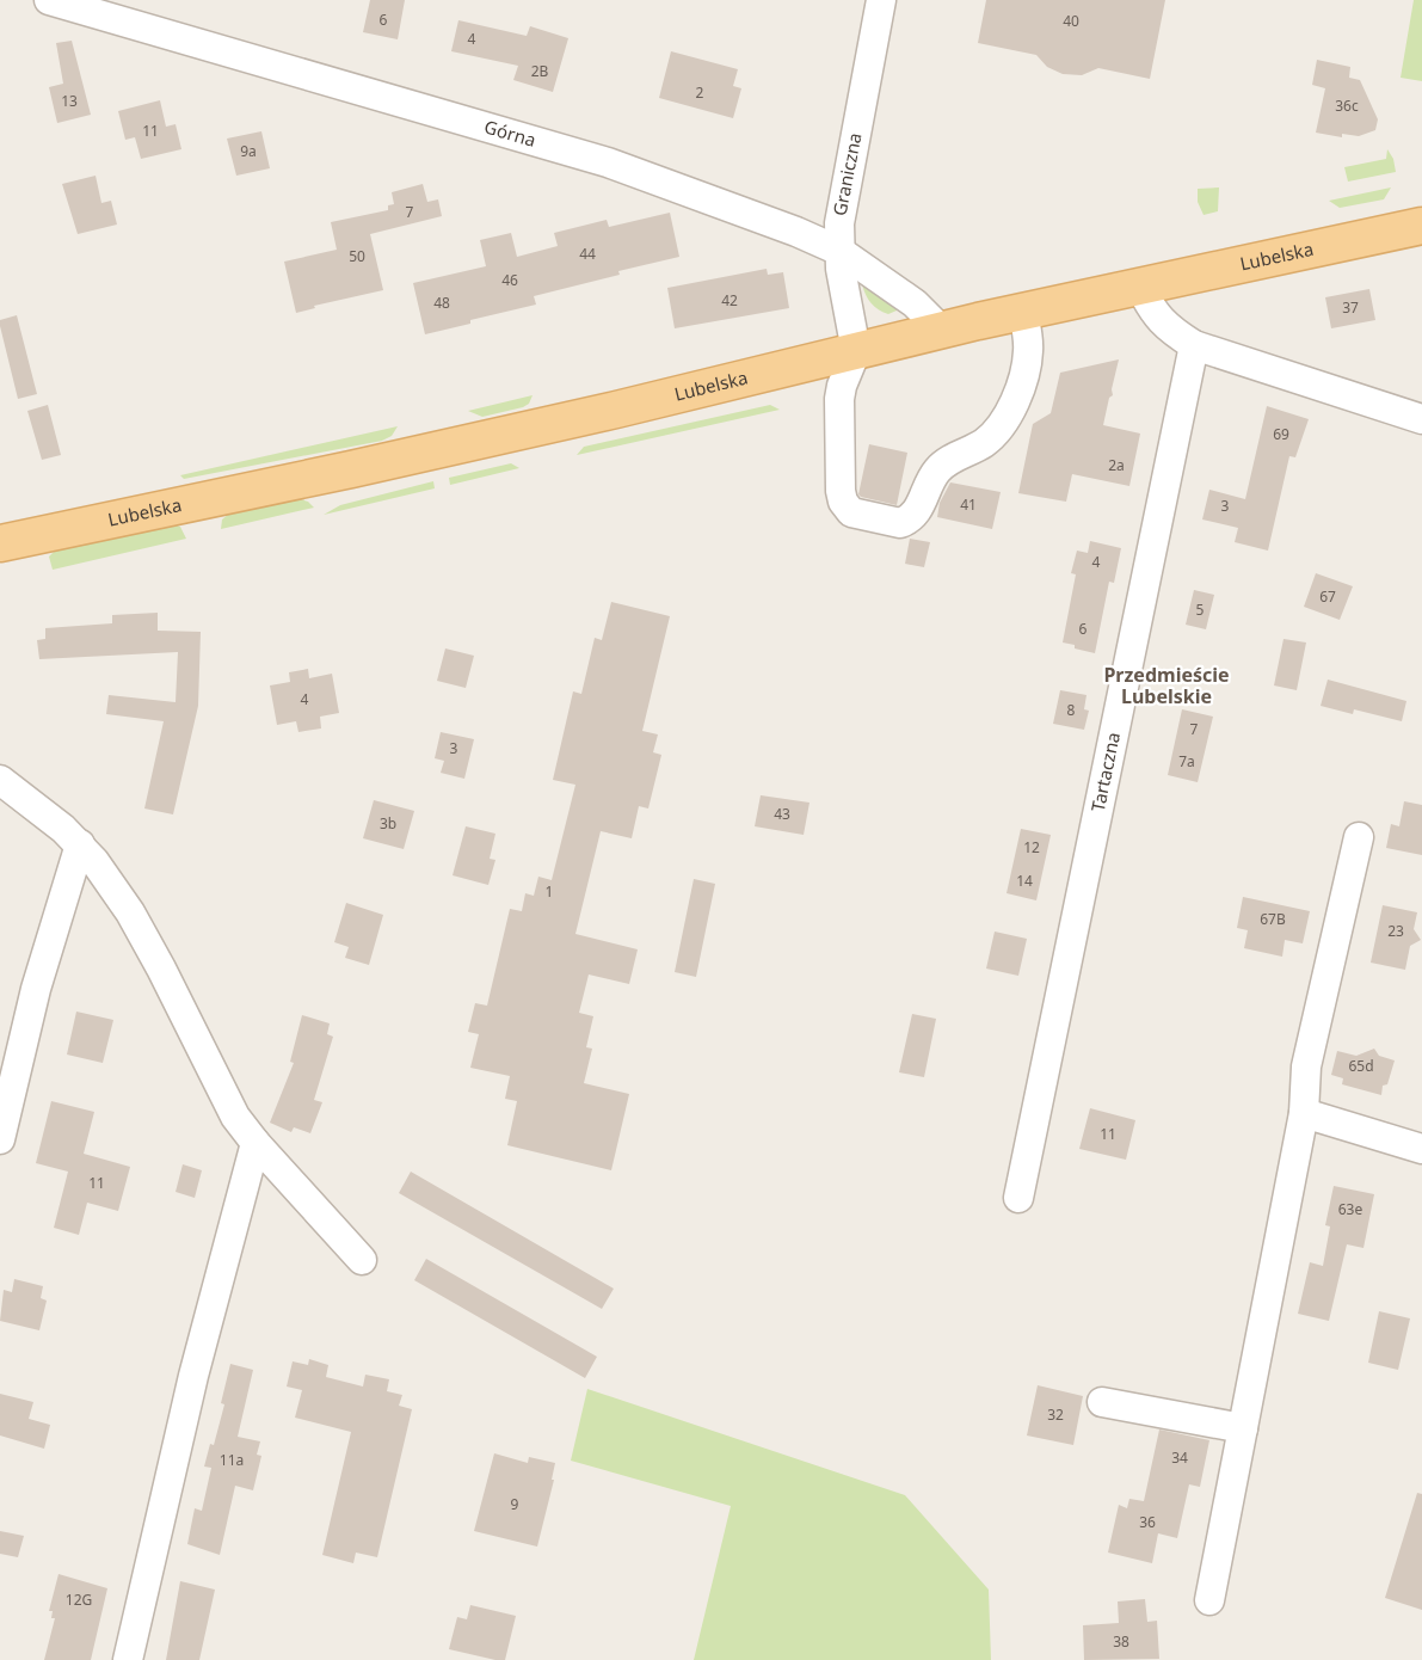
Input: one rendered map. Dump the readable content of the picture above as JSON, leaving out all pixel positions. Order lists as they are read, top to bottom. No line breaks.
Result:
{"streets":{"main road":["Lubelska"],"street":["Górna","Graniczna","Tartaczna"]},"crossings":[["Górna","Graniczna"],["Górna","Lubelska"],["Graniczna","Lubelska"]],"districts":["Przedmieście Lubelskie"],"house_numbers":["6","40","4","2B","2","13","36c","11","9a","7","44","50","46","42","48","37","69","2a","41","3","4","67","5","6","4","8","7","3","7a","43","3b","12","14","1","67B","23","65d","11","11","63e","32","34","11a","9","36","12G","38"]}
